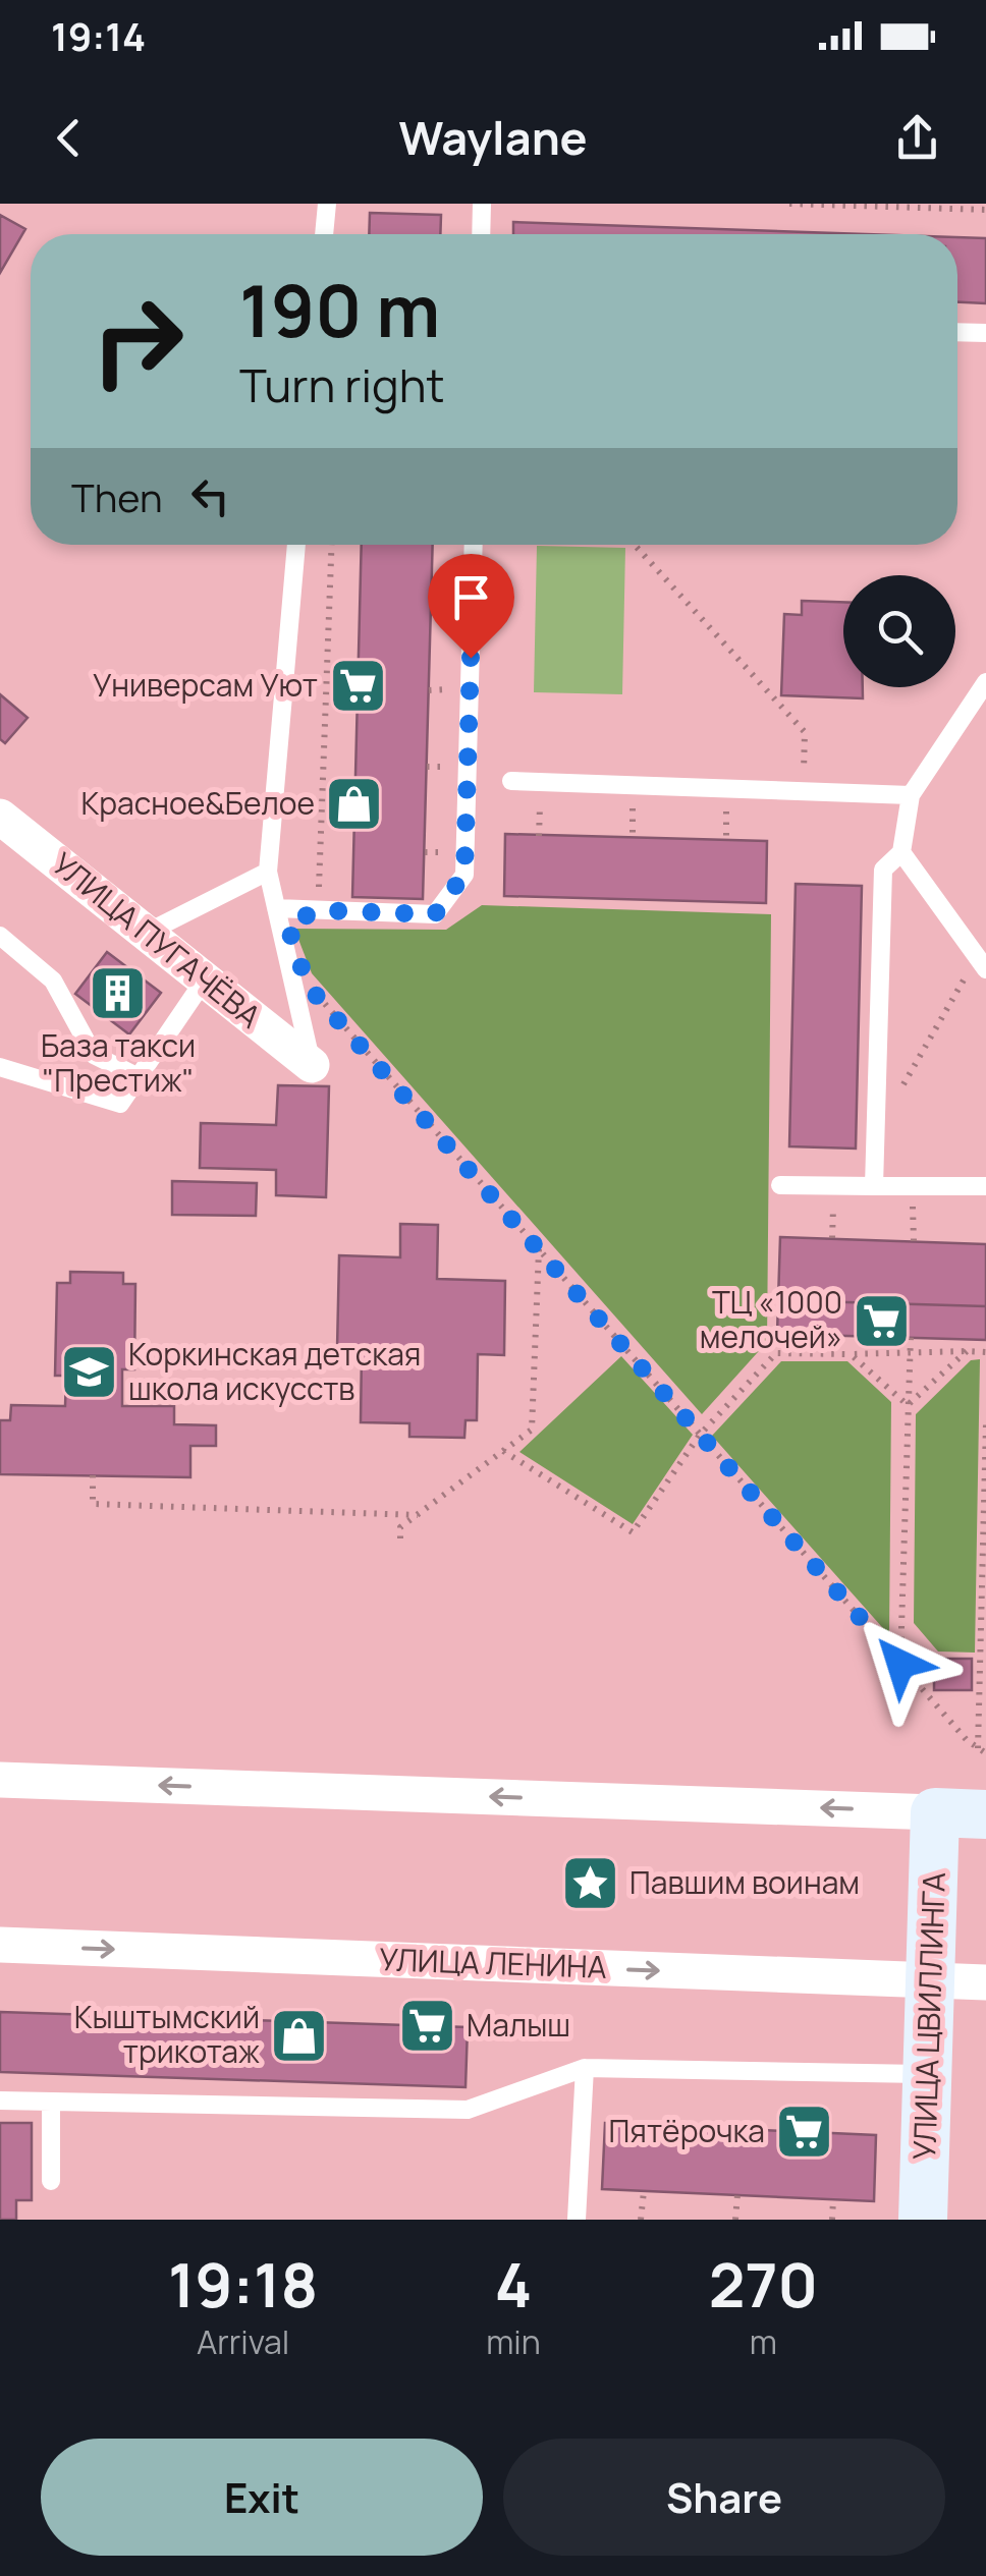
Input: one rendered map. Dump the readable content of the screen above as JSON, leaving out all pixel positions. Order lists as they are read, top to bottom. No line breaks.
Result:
{"streets":{"street":["УЛИЦА ПУГАЧЁВА","УЛИЦА ЛЕНИНА","УЛИЦА ЦВИЛЛИНГА"]},"crossings":[["УЛИЦА ЛЕНИНА","УЛИЦА ЦВИЛЛИНГА"]],"places":{"supermarket":["Универсам Уют","ТЦ «1000 мелочей»","Малыш","Пятёрочка"],"shop":["Красное&Белое","Кыштымский трикотаж"],"building":["База такси \"Престиж\""],"school or university":["Коркинская детская школа искусств"],"place":["Павшим воинам"]},"page":{"status":"19:14","header":"Waylane","turn":["190 m","Turn right"],"then":"Then","eta":["19:18","Arrival","4","min","270","m"],"buttons":["Exit","Share"]}}
